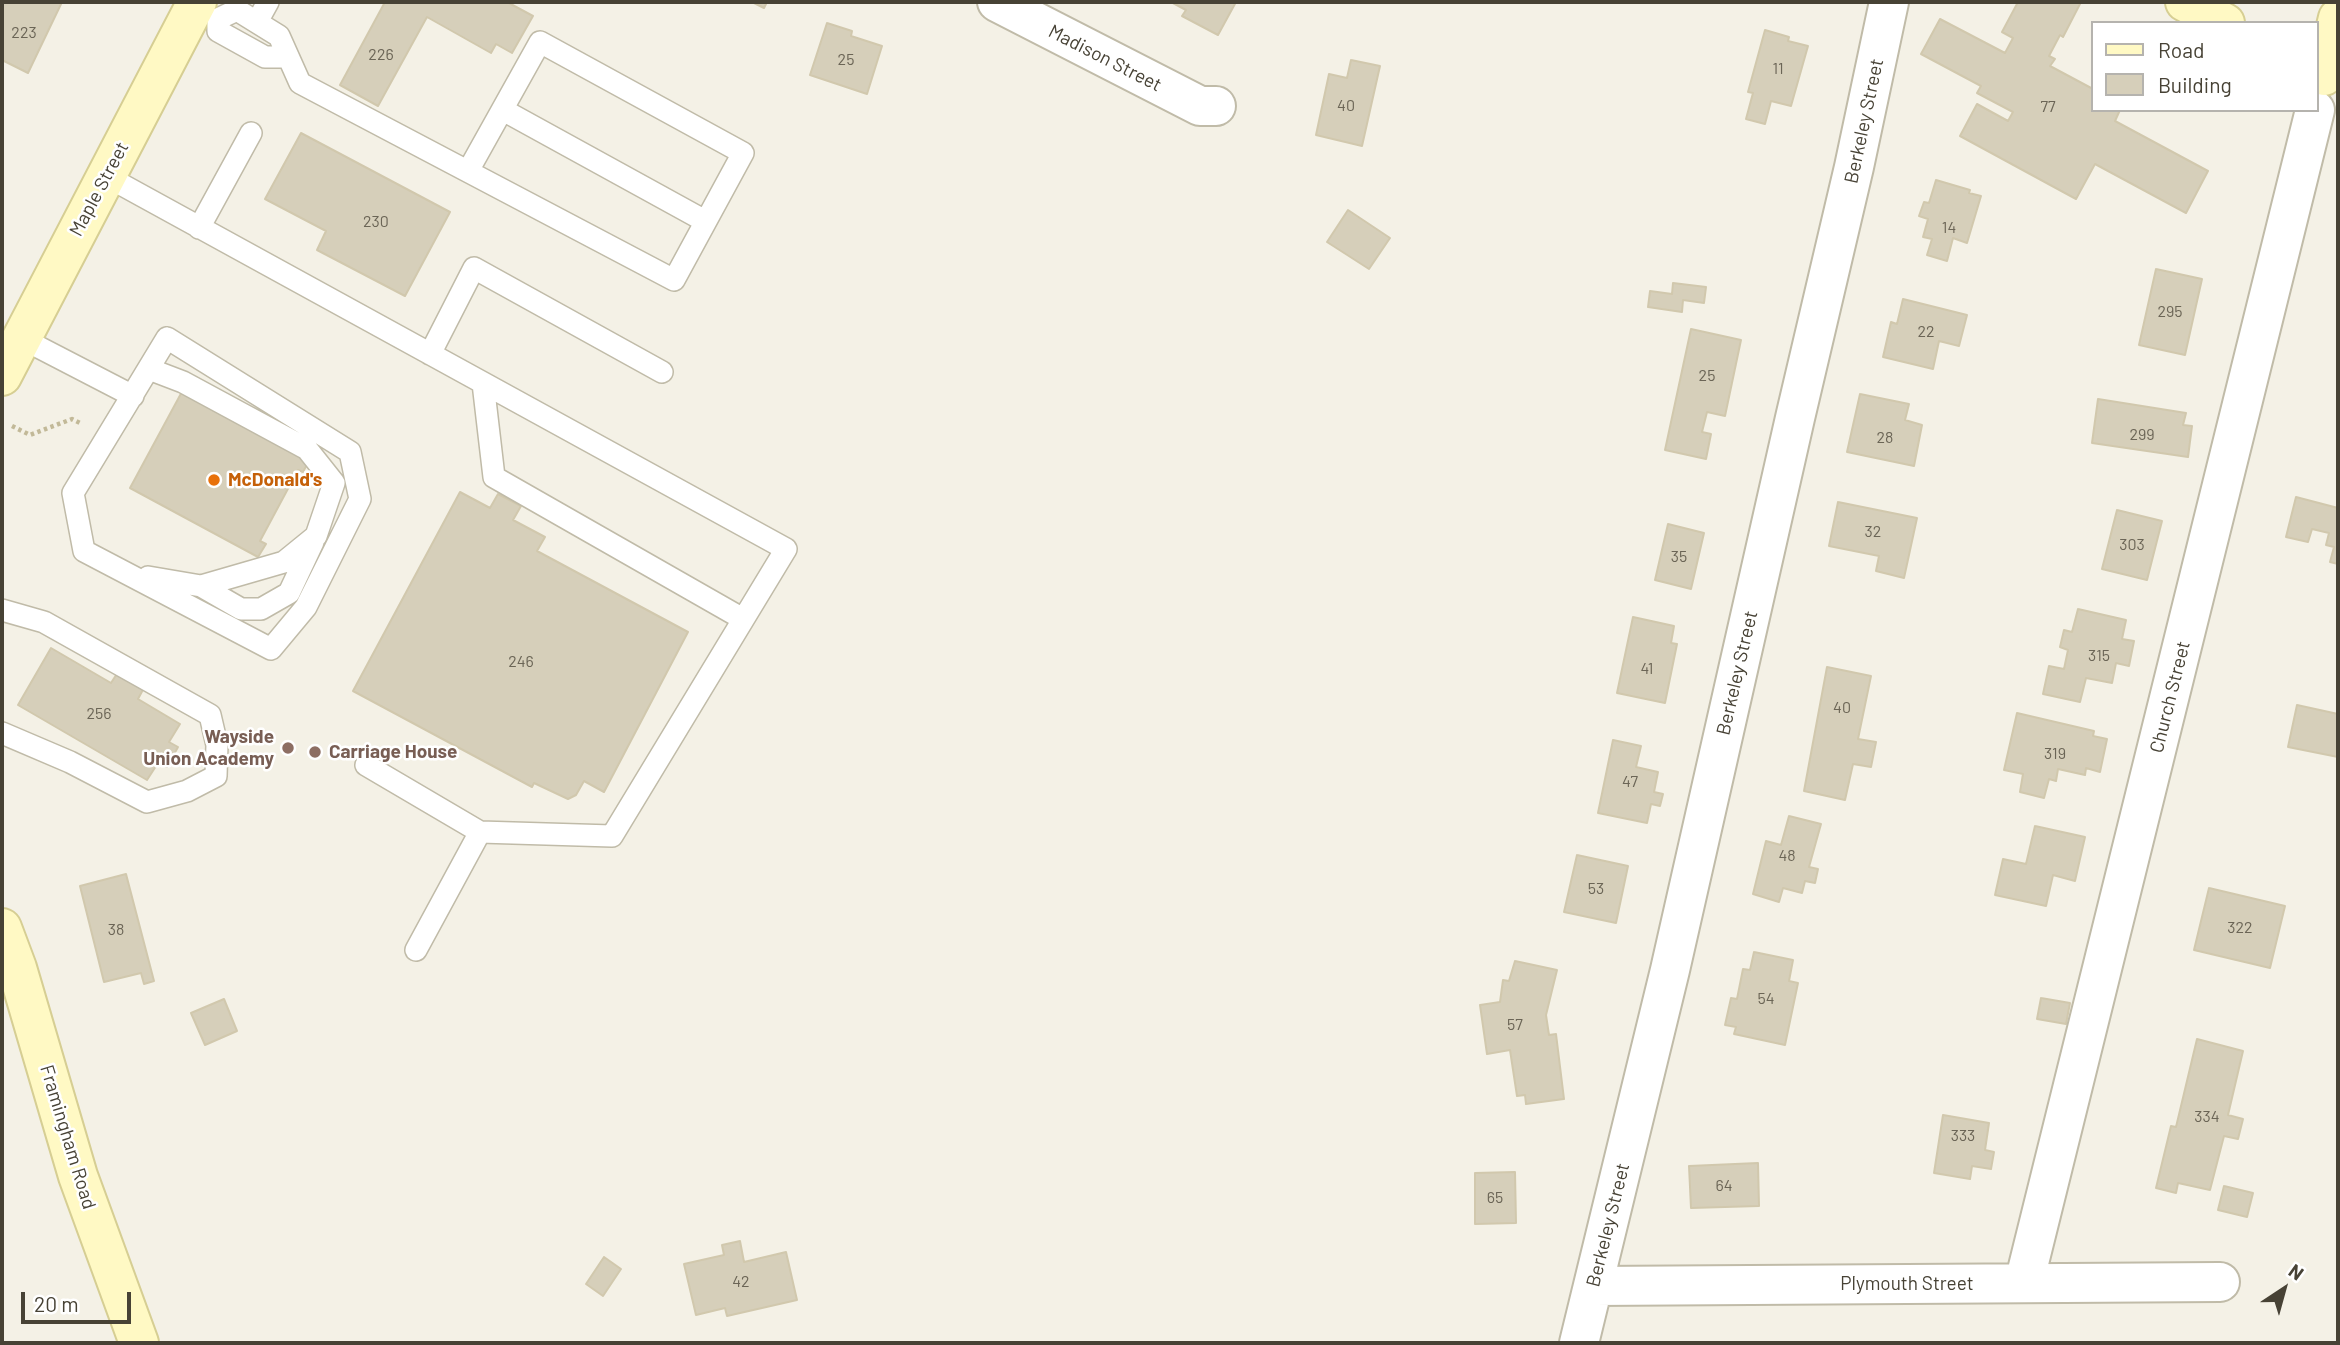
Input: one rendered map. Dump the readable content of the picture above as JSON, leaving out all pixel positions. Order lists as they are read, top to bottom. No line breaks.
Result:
{"streets":{"street":["Madison Street","Berkeley Street","Maple Street","Church Street","Framingham Road","Plymouth Street"]},"crossings":[["Berkeley Street","Plymouth Street"],["Church Street","Plymouth Street"]],"places":["McDonald's","Wayside Union Academy","Carriage House"],"house_numbers":["223","226","25","11","40","77","230","14","295","22","25","299","28","32","303","35","315","246","41","40","256","319","47","48","53","322","38","54","57","334","333","64","65","42"],"legend":["Road","Building"],"scale_bar":"20 m","north":"top right"}
